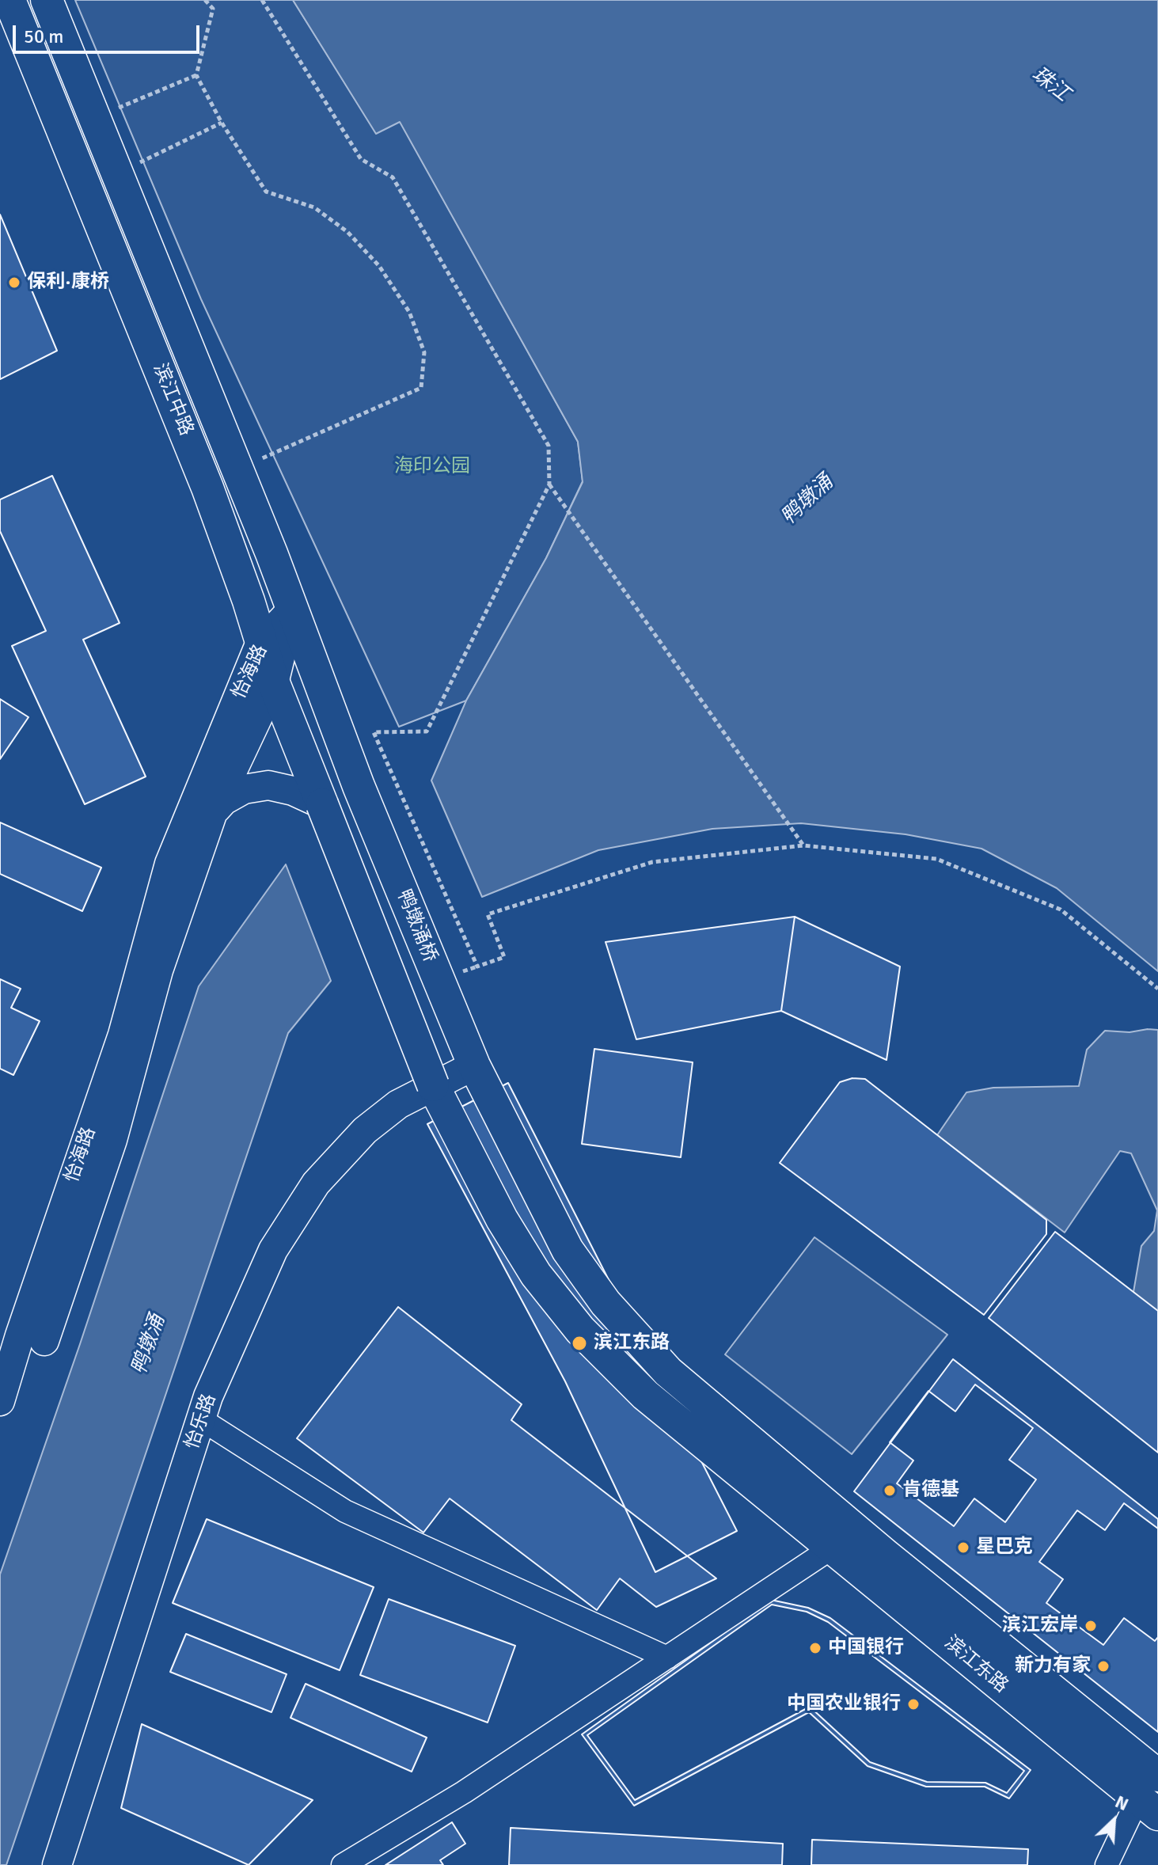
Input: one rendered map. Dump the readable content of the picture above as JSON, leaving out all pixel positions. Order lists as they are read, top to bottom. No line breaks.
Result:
{"streets":{"main road":["滨江中路","鸭墩涌桥","滨江东路"],"street":["怡海路","怡乐路"]},"crossings":[["滨江中路","怡海路"],["滨江中路","鸭墩涌桥"],["鸭墩涌桥","怡乐路"],["鸭墩涌桥","滨江东路"],["怡乐路","滨江东路"]],"water":["珠江","鸭墩涌"],"parks":["海印公园"],"places":["保利·康桥","滨江东路","肯德基","星巴克","滨江宏岸","中国银行","新力有家","中国农业银行"],"scale_bar":"50 m","north":"top right"}
